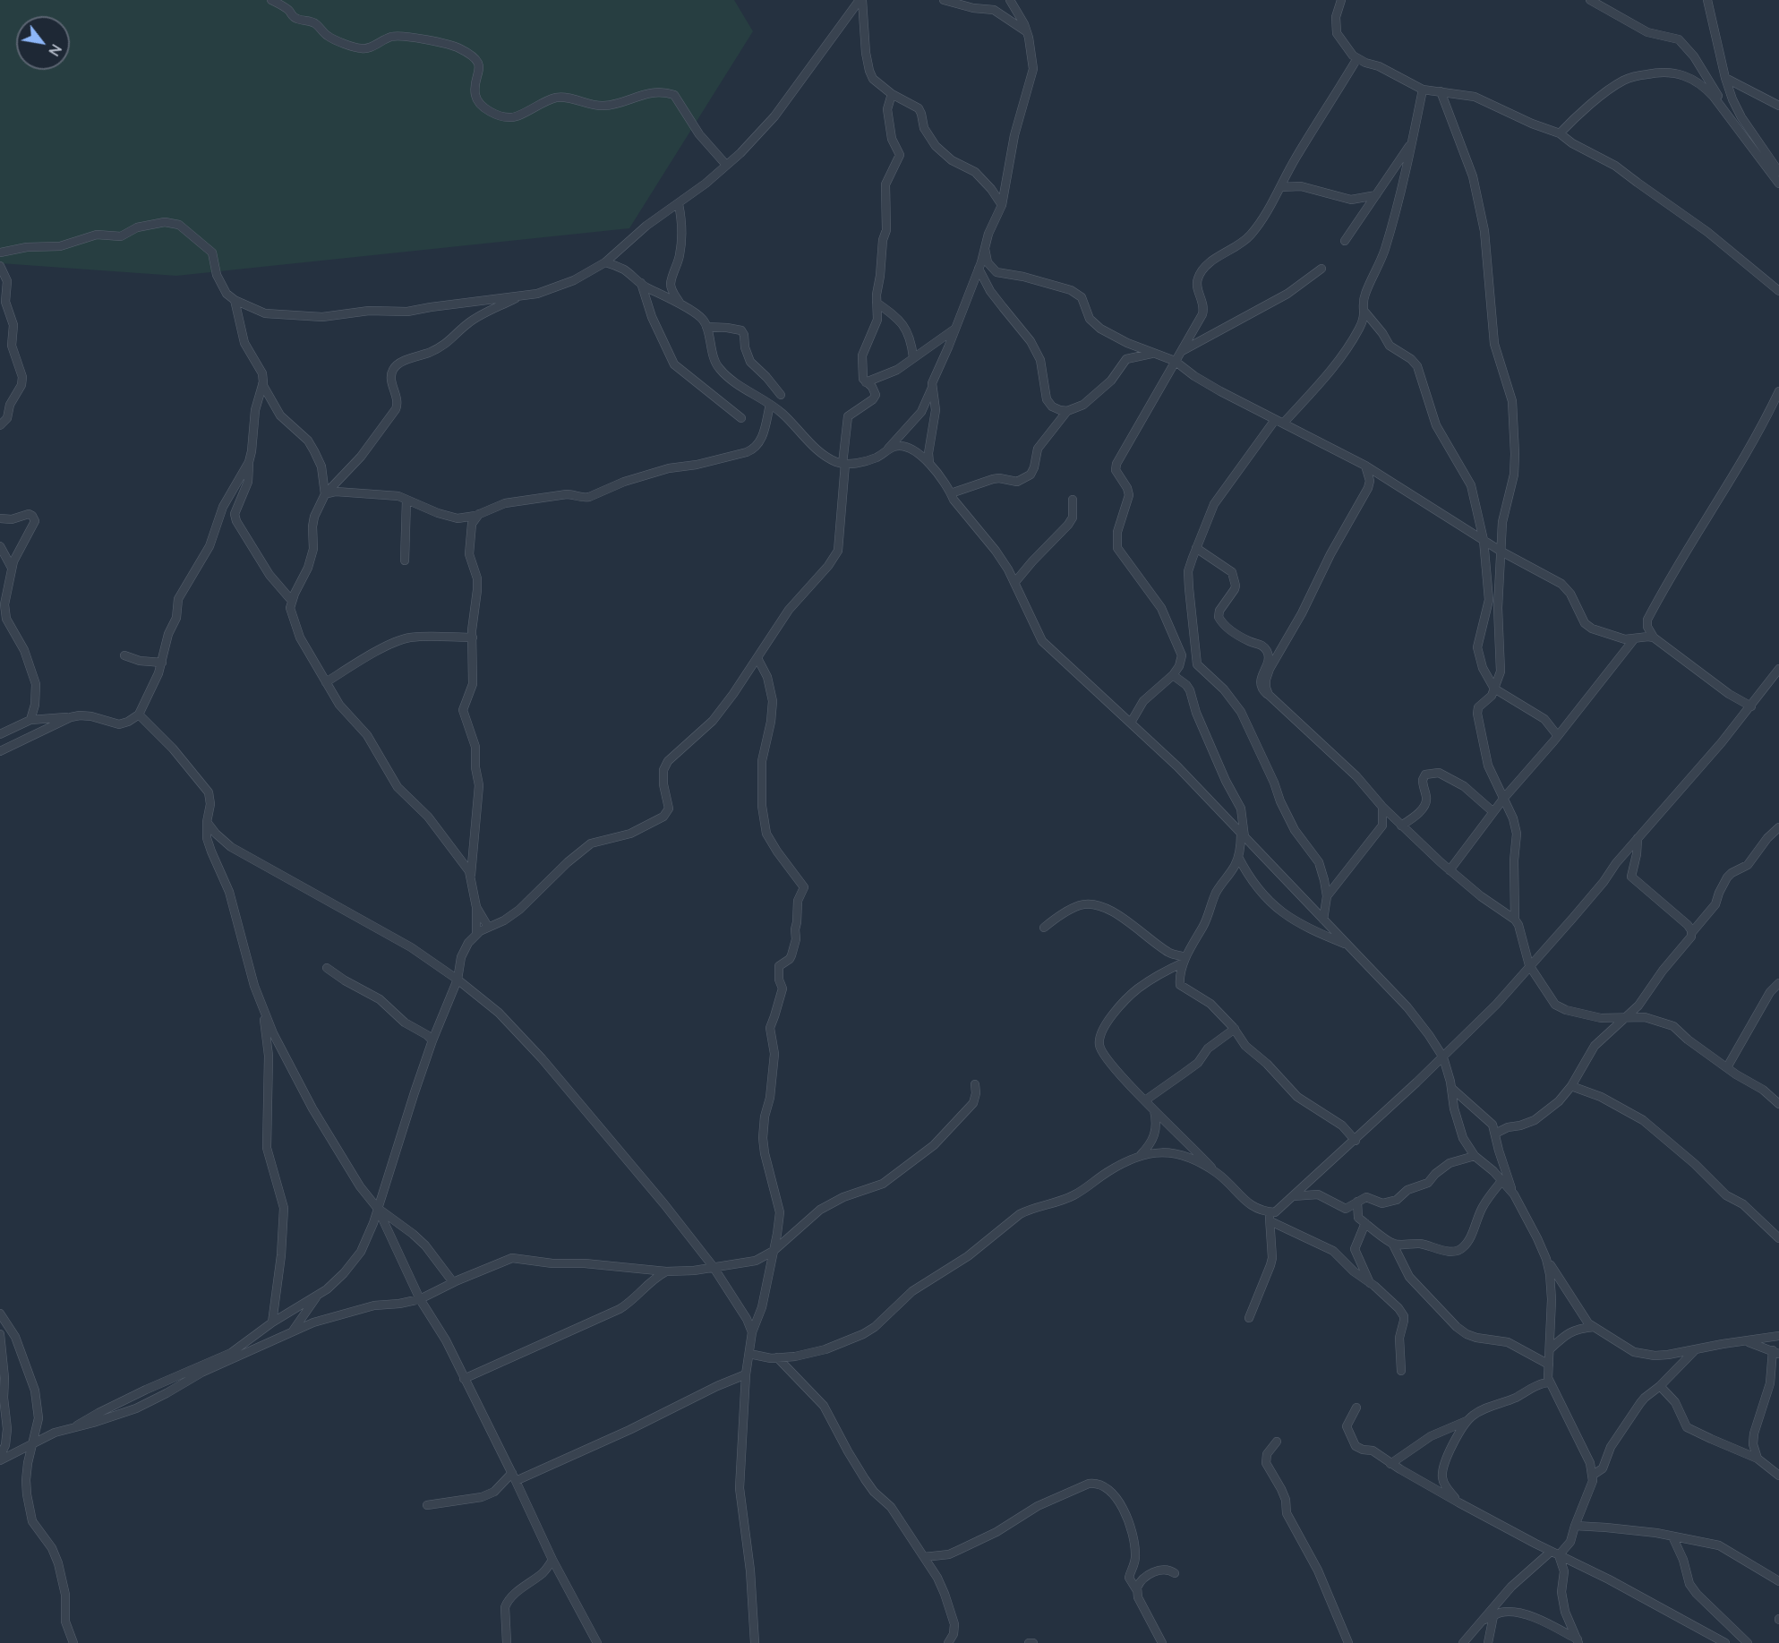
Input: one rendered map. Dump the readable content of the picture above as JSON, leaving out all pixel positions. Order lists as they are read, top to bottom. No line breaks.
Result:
{"north":"bottom right"}
